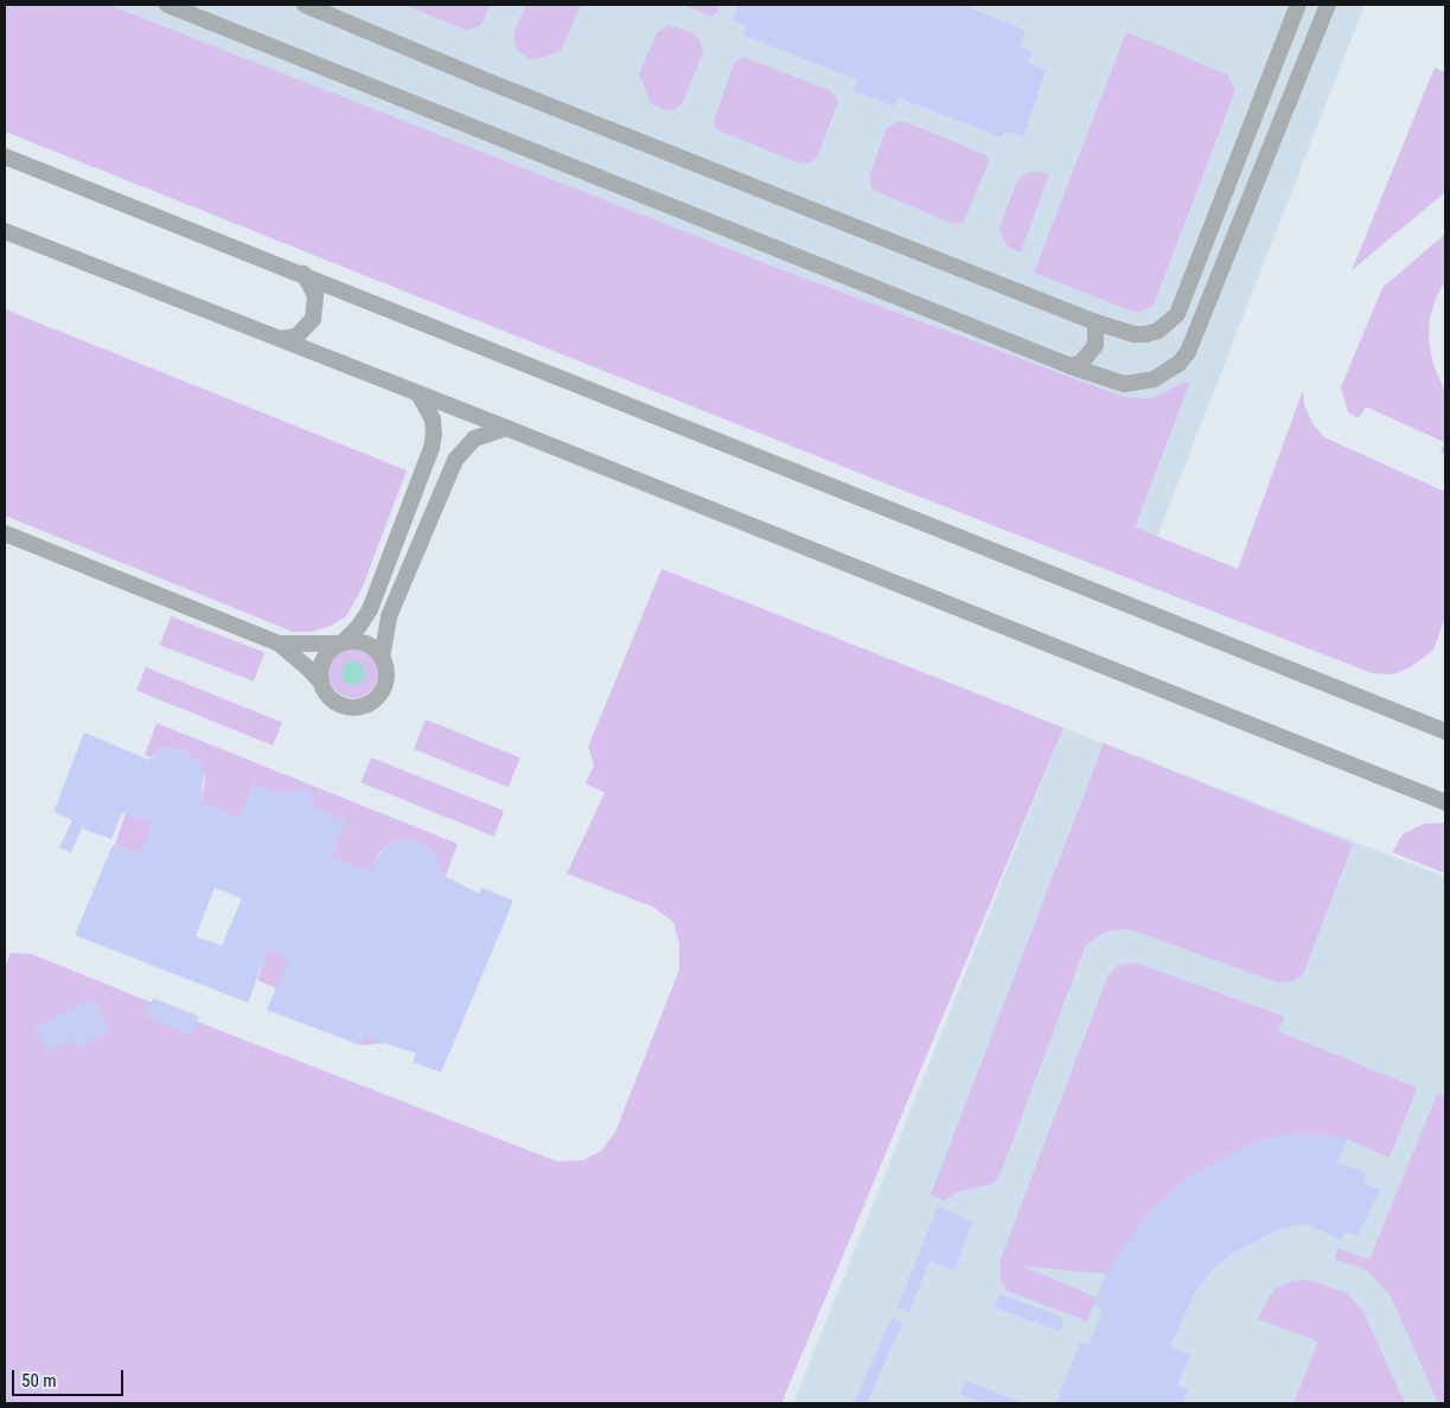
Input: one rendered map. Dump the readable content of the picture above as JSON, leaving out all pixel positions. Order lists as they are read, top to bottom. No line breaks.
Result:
{"scale_bar":"50 m"}
